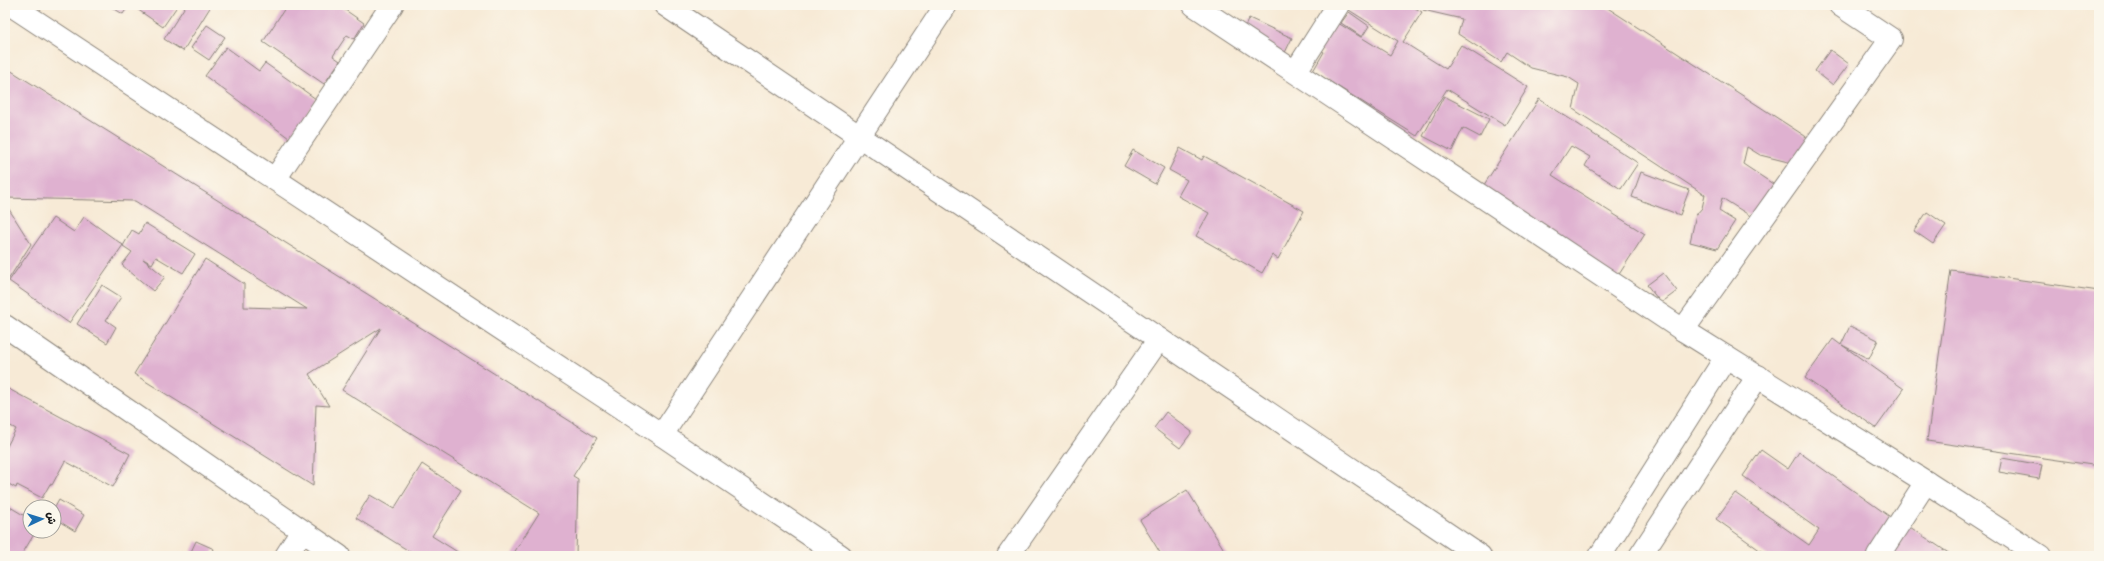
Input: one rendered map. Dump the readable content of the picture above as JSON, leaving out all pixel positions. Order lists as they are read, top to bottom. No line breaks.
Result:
{"north":"right"}
